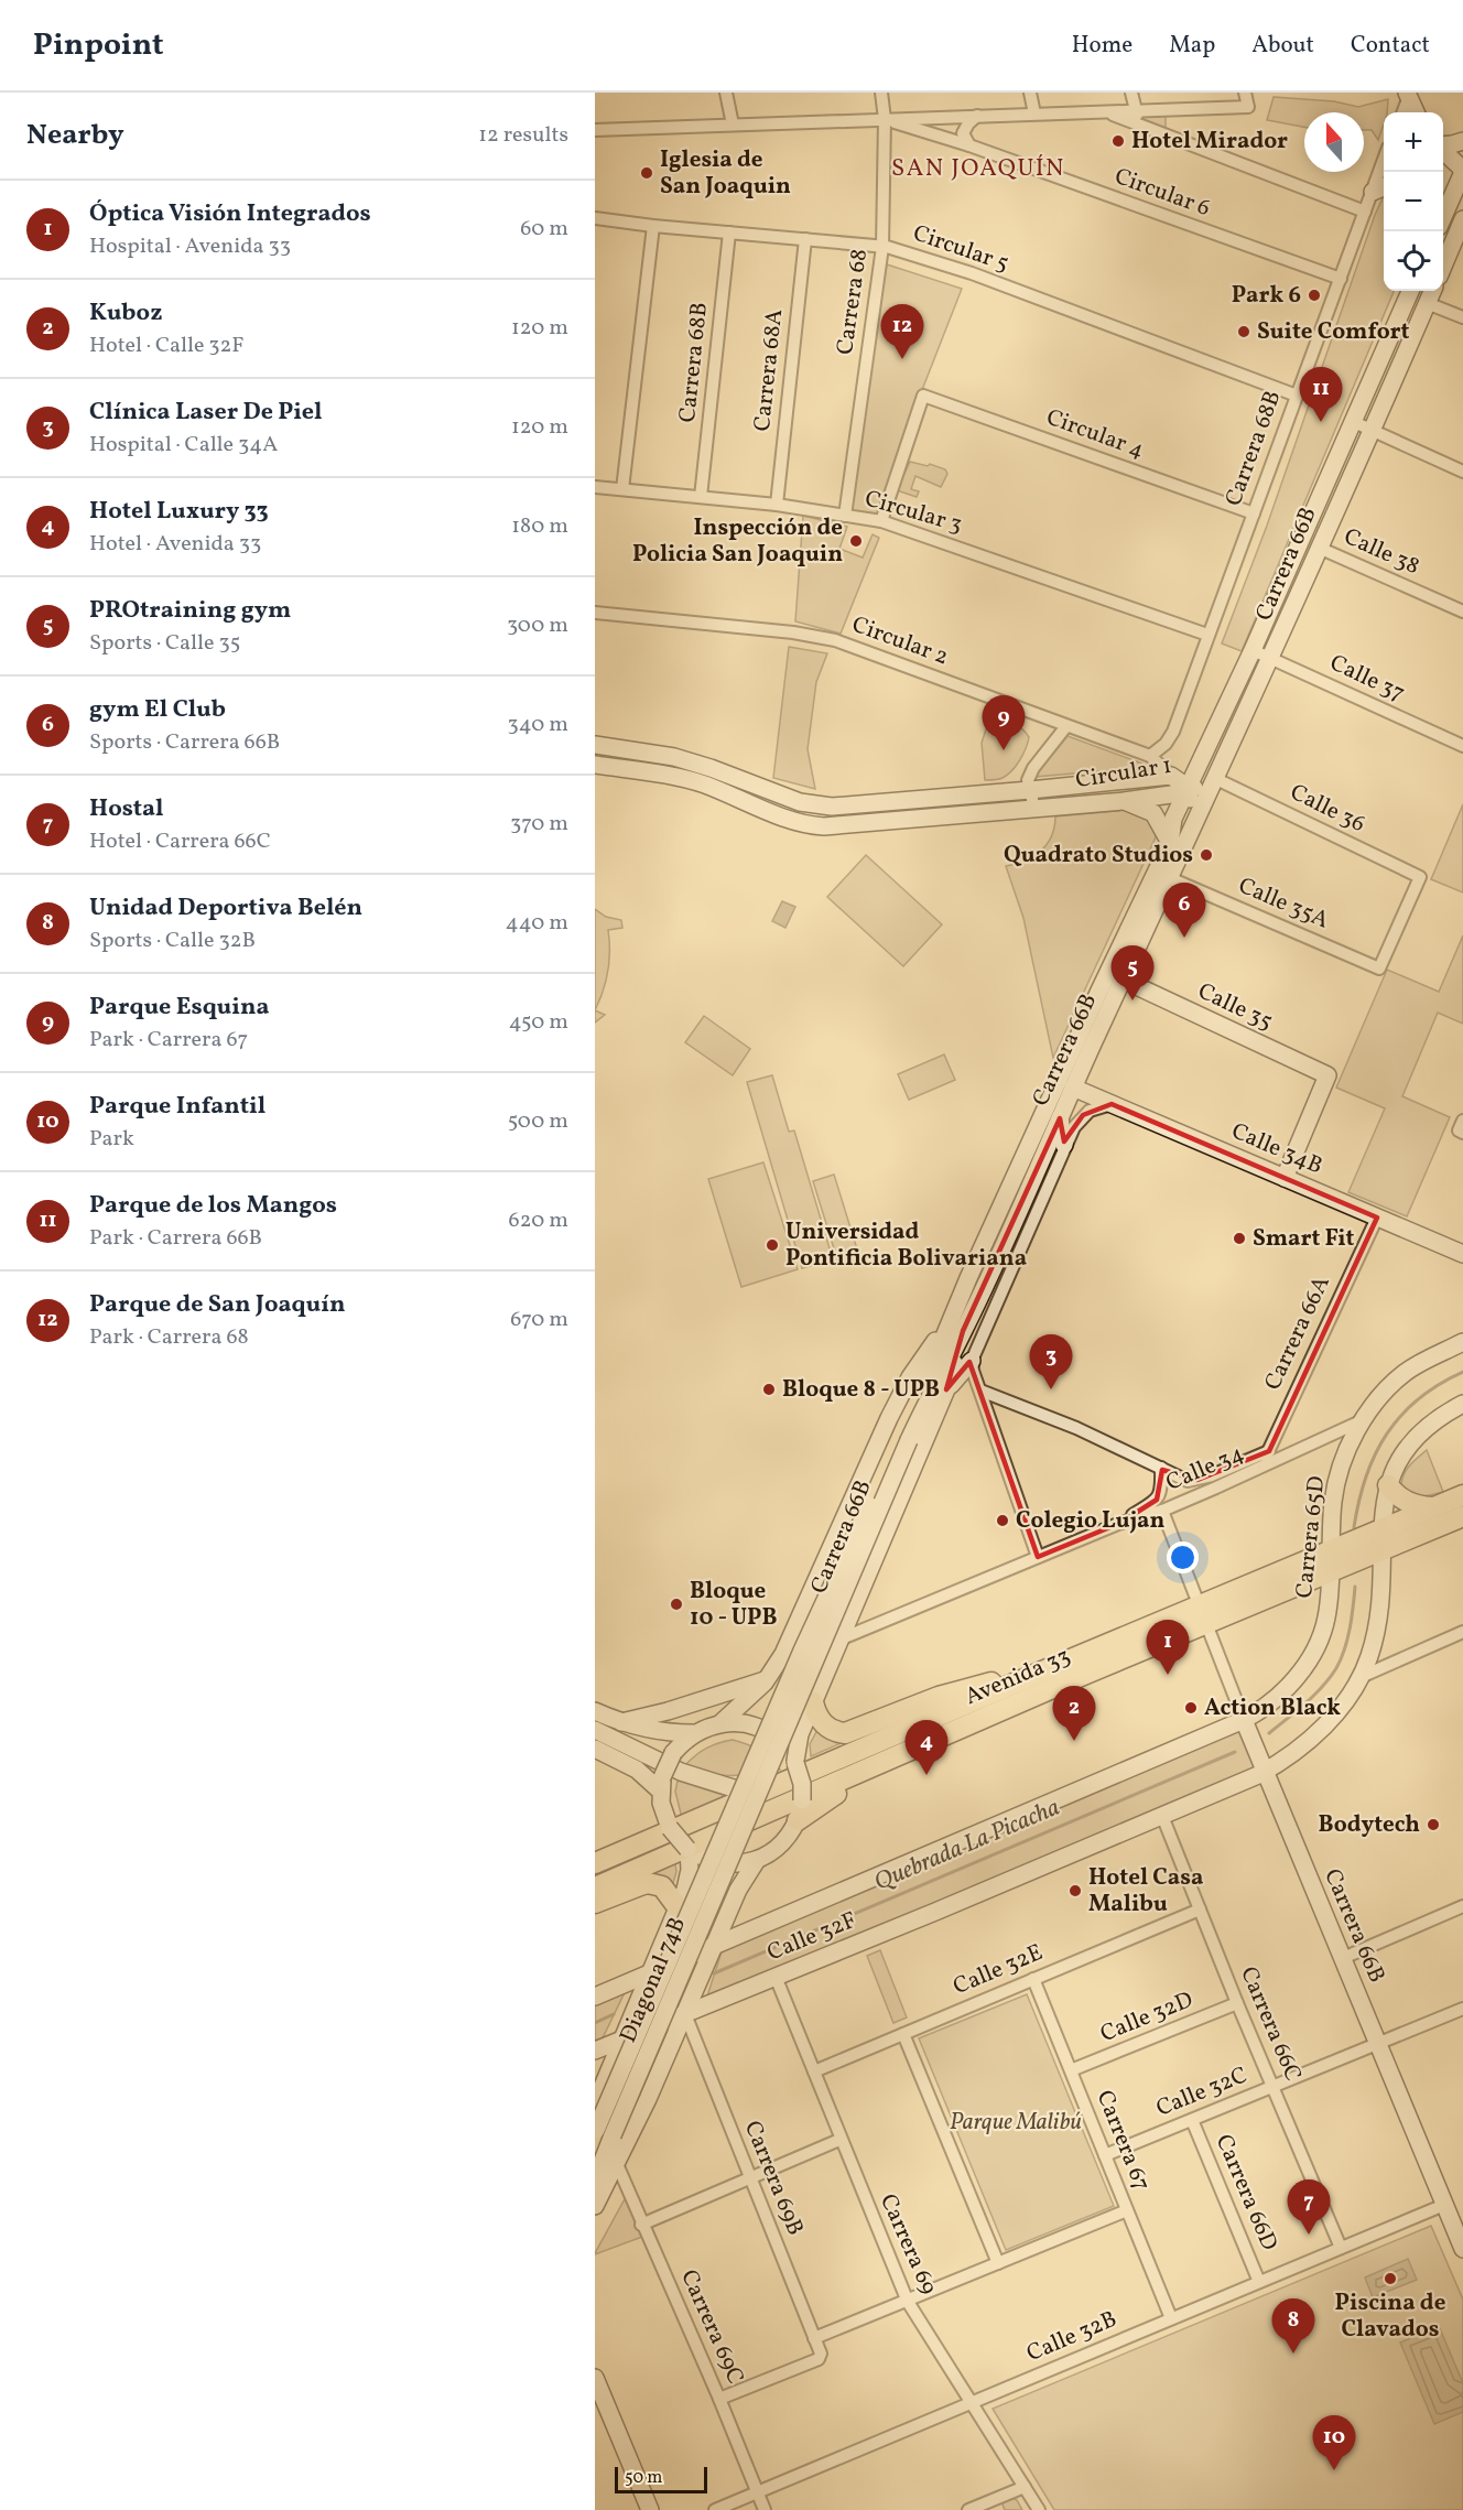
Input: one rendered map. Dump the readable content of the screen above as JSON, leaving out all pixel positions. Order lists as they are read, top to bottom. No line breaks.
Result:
{"streets":{"main road":["Carrera 66B","Circular 1","Calle 35","Calle 34B","Carrera 65D","Avenida 33","Calle 32F","Diagonal 74B"],"street":["Circular 6","Circular 5","Carrera 68","Carrera 68B","Carrera 68A","Circular 4","Circular 3","Calle 38","Circular 2","Calle 37","Calle 36","Calle 35A","Carrera 66A","Calle 34","Calle 32E","Calle 32D","Carrera 66C","Calle 32C","Carrera 67","Carrera 69B","Carrera 66D","Carrera 69","Carrera 69C","Calle 32B"]},"crossings":[["Circular 6","Carrera 68"],["Circular 6","Carrera 68B"],["Circular 5","Carrera 68"],["Circular 5","Carrera 68B"],["Circular 5","Carrera 68A"],["Carrera 68","Circular 3"],["Carrera 68B","Circular 4"],["Carrera 68B","Circular 3"],["Carrera 68B","Circular 2"],["Carrera 68A","Circular 3"],["Circular 4","Circular 3"],["Calle 38","Carrera 66B"],["Carrera 66B","Calle 37"],["Carrera 66B","Circular 1"],["Carrera 66B","Calle 36"],["Carrera 66B","Calle 35A"],["Carrera 66B","Calle 35"],["Carrera 66B","Calle 34B"],["Carrera 66B","Calle 34"],["Carrera 66B","Carrera 65D"],["Carrera 66B","Avenida 33"],["Carrera 66B","Calle 32F"],["Carrera 66B","Diagonal 74B"],["Carrera 66B","Calle 32C"],["Carrera 66B","Calle 32B"],["Circular 2","Circular 1"],["Calle 36","Calle 35A"],["Calle 35","Calle 34B"],["Calle 34B","Carrera 66A"],["Carrera 66A","Calle 34"],["Calle 34","Carrera 65D"],["Carrera 65D","Avenida 33"],["Carrera 65D","Calle 32F"],["Avenida 33","Diagonal 74B"],["Calle 32F","Carrera 66C"],["Calle 32F","Carrera 69B"],["Calle 32F","Carrera 69"],["Calle 32E","Carrera 66C"],["Calle 32E","Carrera 67"],["Calle 32E","Carrera 69"],["Calle 32D","Carrera 66C"],["Calle 32D","Carrera 67"],["Carrera 66C","Calle 32C"],["Carrera 66C","Calle 32B"],["Calle 32C","Carrera 67"],["Calle 32C","Carrera 66D"],["Carrera 67","Calle 32B"],["Carrera 69B","Carrera 69C"],["Carrera 66D","Calle 32B"],["Carrera 69","Calle 32B"],["Carrera 69C","Calle 32B"]],"districts":["SAN JOAQUÍN"],"water":["Quebrada La Picacha"],"parks":["Parque Malibú"],"places":["Hotel Mirador","Iglesia de San Joaquin","Park 6","Suite Comfort","Inspección de Policia San Joaquin","Quadrato Studios","Smart Fit","Universidad Pontificia Bolivariana","Bloque 8 - UPB","Colegio Lujan","Bloque 10 - UPB","Action Black","Bodytech","Hotel Casa Malibu","Piscina de Clavados"],"scale_bar":"50 m","north":"top","page":{"header":"Pinpoint","nav":["Home","Map","About","Contact"],"heading":["Nearby","12 results"],"map_buttons":["+","−"],"list":[{"mark":"1","name":"Óptica Visión Integrados","note":"Hospital · Avenida 33","value":"60 m"},{"mark":"2","name":"Kuboz","note":"Hotel · Calle 32F","value":"120 m"},{"mark":"3","name":"Clínica Laser De Piel","note":"Hospital · Calle 34A","value":"120 m"},{"mark":"4","name":"Hotel Luxury 33","note":"Hotel · Avenida 33","value":"180 m"},{"mark":"5","name":"PROtraining gym","note":"Sports · Calle 35","value":"300 m"},{"mark":"6","name":"gym El Club","note":"Sports · Carrera 66B","value":"340 m"},{"mark":"7","name":"Hostal","note":"Hotel · Carrera 66C","value":"370 m"},{"mark":"8","name":"Unidad Deportiva Belén","note":"Sports · Calle 32B","value":"440 m"},{"mark":"9","name":"Parque Esquina","note":"Park · Carrera 67","value":"450 m"},{"mark":"10","name":"Parque Infantil","note":"Park","value":"500 m"},{"mark":"11","name":"Parque de los Mangos","note":"Park · Carrera 66B","value":"620 m"},{"mark":"12","name":"Parque de San Joaquín","note":"Park · Carrera 68","value":"670 m"}],"pins":["12","11","9","6","5","3","1","2","4","7","8","10"],"scale":"50 m"}}
